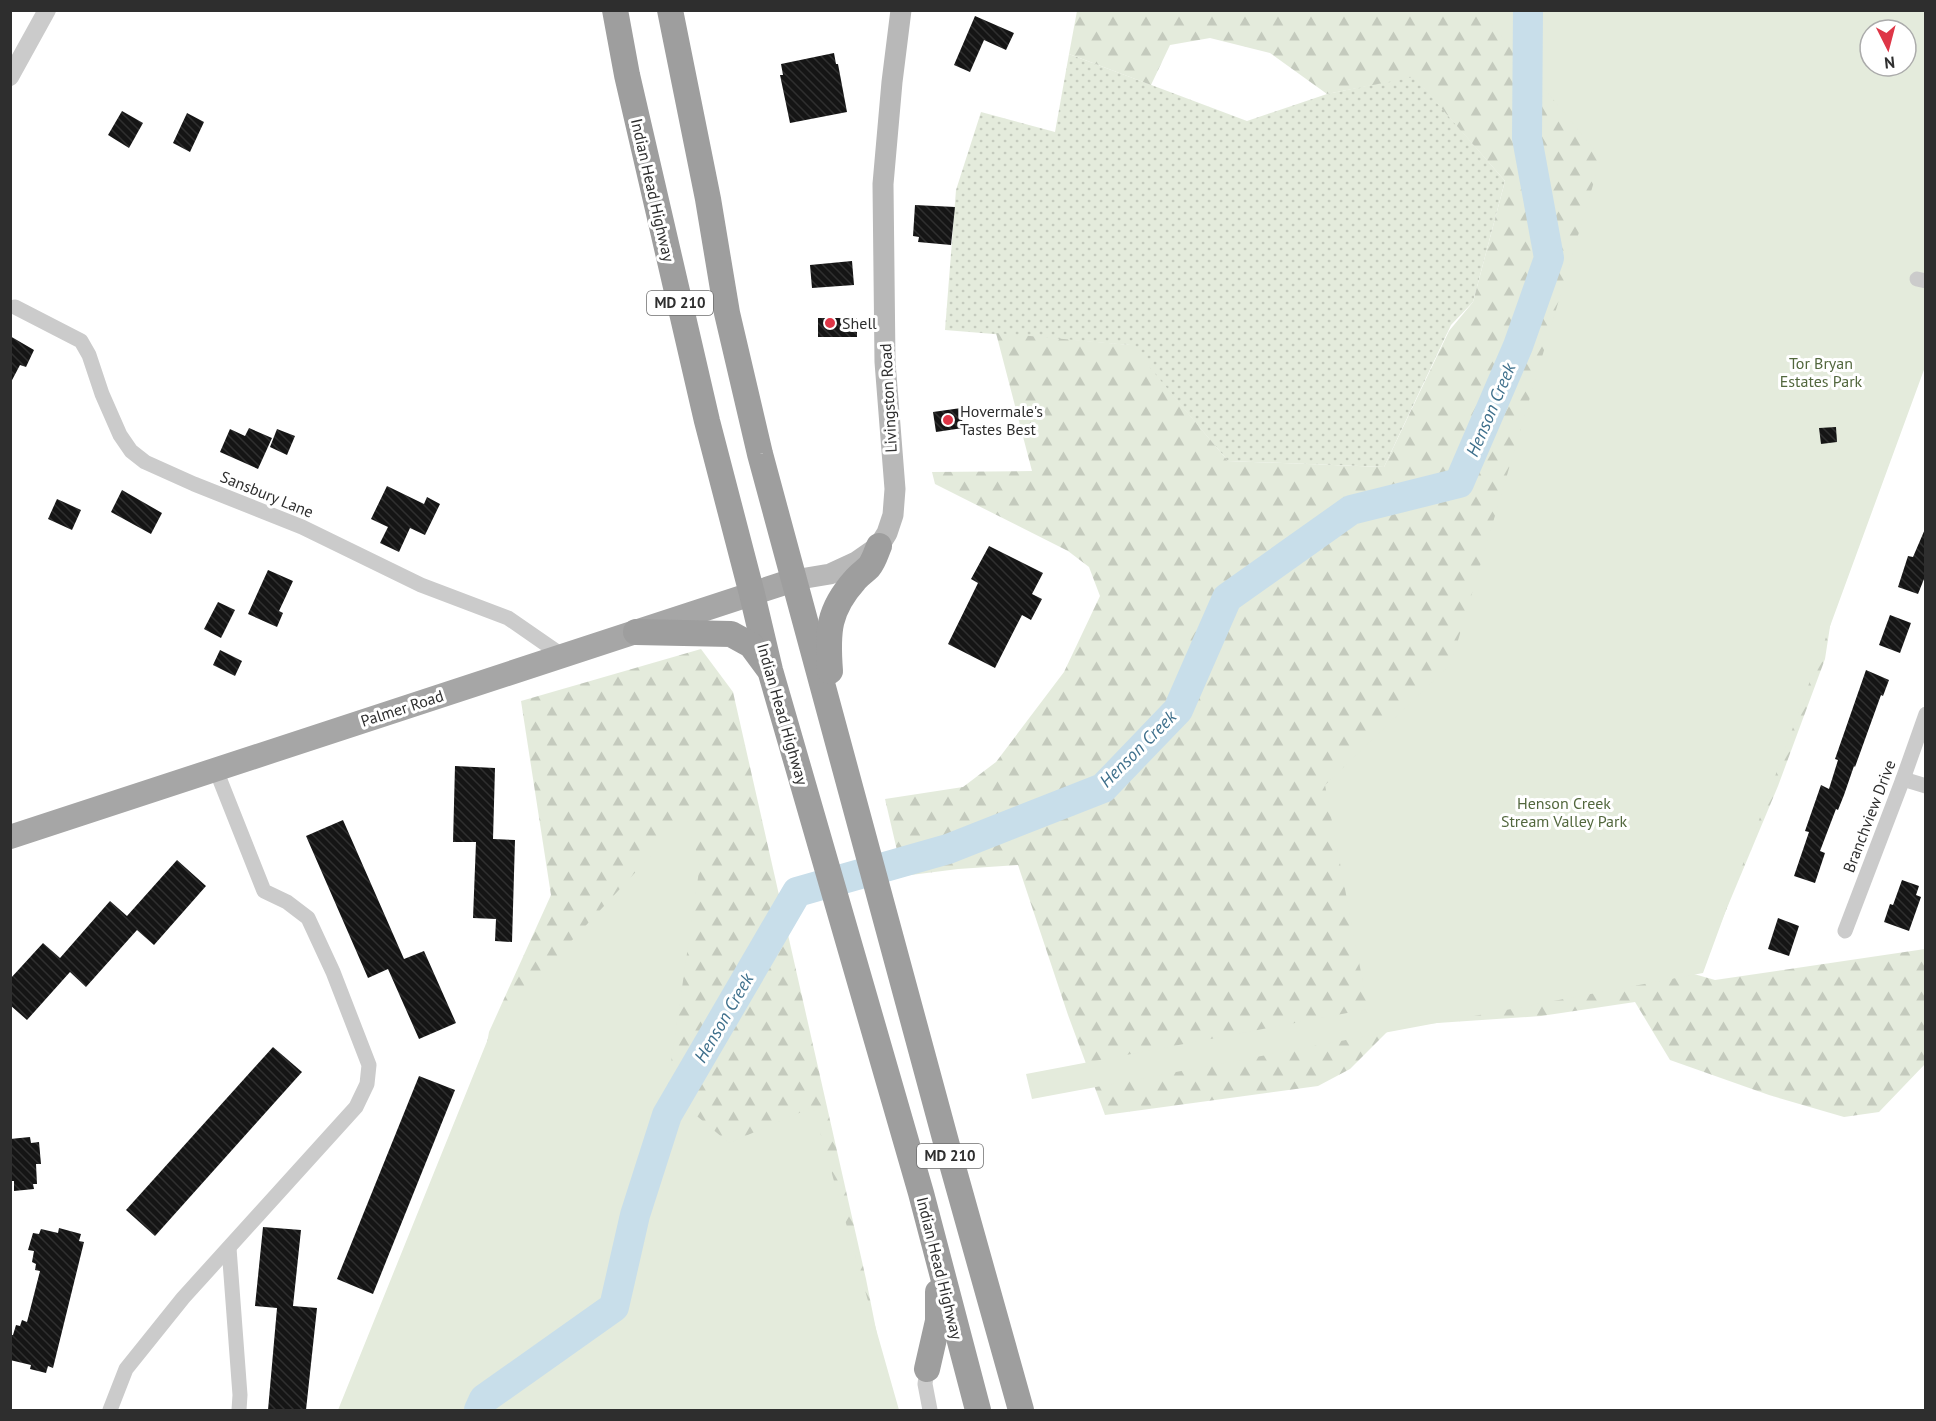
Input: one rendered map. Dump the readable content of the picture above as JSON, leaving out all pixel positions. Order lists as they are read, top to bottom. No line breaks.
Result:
{"streets":{"highway":["Indian Head Highway","MD 210"],"main road":["Livingston Road","Palmer Road"],"street":["Sansbury Lane","Branchview Drive"]},"crossings":[["Indian Head Highway","Palmer Road"],["MD 210","Palmer Road"],["Sansbury Lane","Palmer Road"]],"water":["Henson Creek"],"parks":["Tor Bryan Estates Park","Henson Creek Stream Valley Park"],"places":["Shell","Hovermale's Tastes Best"],"north":"bottom"}
